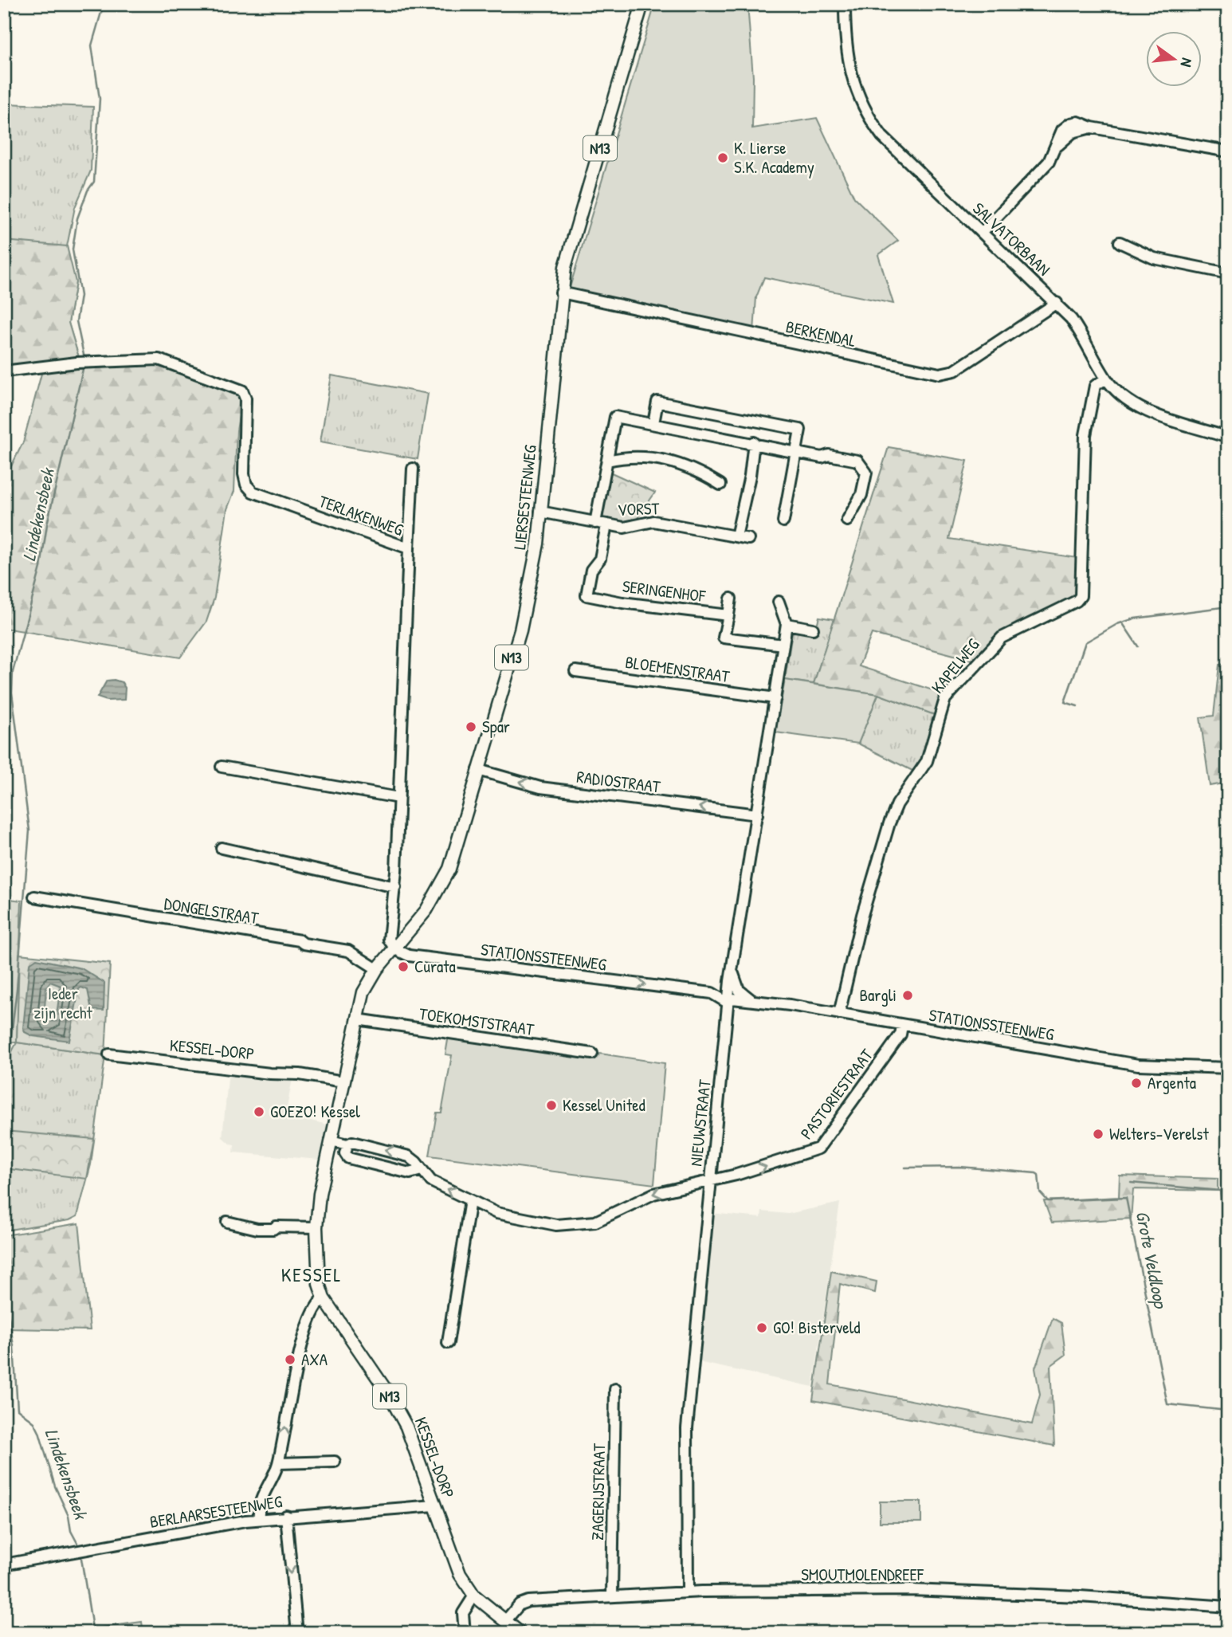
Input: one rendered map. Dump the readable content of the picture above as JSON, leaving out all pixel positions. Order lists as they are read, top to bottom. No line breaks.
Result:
{"streets":{"main road":["N13","LIERSESTEENWEG","KESSEL-DORP"],"street":["SALVATORBAAN","BERKENDAL","VORST","TERLAKENWEG","SERINGENHOF","KAPELWEG","BLOEMENSTRAAT","RADIOSTRAAT","DONGELSTRAAT","STATIONSSTEENWEG","TOEKOMSTSTRAAT","PASTORIESTRAAT","NIEUWSTRAAT","ZAGERIJSTRAAT","BERLAARSESTEENWEG","SMOUTMOLENDREEF"]},"crossings":[["N13","KESSEL-DORP"],["N13","SMOUTMOLENDREEF"],["SALVATORBAAN","BERKENDAL"],["SALVATORBAAN","KAPELWEG"],["BERKENDAL","LIERSESTEENWEG"],["LIERSESTEENWEG","VORST"],["LIERSESTEENWEG","TERLAKENWEG"],["LIERSESTEENWEG","RADIOSTRAAT"],["LIERSESTEENWEG","DONGELSTRAAT"],["LIERSESTEENWEG","STATIONSSTEENWEG"],["LIERSESTEENWEG","KESSEL-DORP"],["VORST","SERINGENHOF"],["TERLAKENWEG","STATIONSSTEENWEG"],["KAPELWEG","STATIONSSTEENWEG"],["BLOEMENSTRAAT","NIEUWSTRAAT"],["RADIOSTRAAT","NIEUWSTRAAT"],["DONGELSTRAAT","KESSEL-DORP"],["STATIONSSTEENWEG","PASTORIESTRAAT"],["STATIONSSTEENWEG","NIEUWSTRAAT"],["TOEKOMSTSTRAAT","KESSEL-DORP"],["KESSEL-DORP","BERLAARSESTEENWEG"],["PASTORIESTRAAT","NIEUWSTRAAT"],["NIEUWSTRAAT","SMOUTMOLENDREEF"],["ZAGERIJSTRAAT","SMOUTMOLENDREEF"]],"one_way":["RADIOSTRAAT","STATIONSSTEENWEG"],"districts":["KESSEL"],"water":["Lindekensbeek","Grote Veldloop"],"parks":["Ieder zijn recht"],"places":["K. Lierse S.K. Academy","Spar","Curata","Bargli","Argenta","Kessel United","GOEZO! Kessel","Welters-Verelst","GO! Bisterveld","AXA"],"north":"right"}
